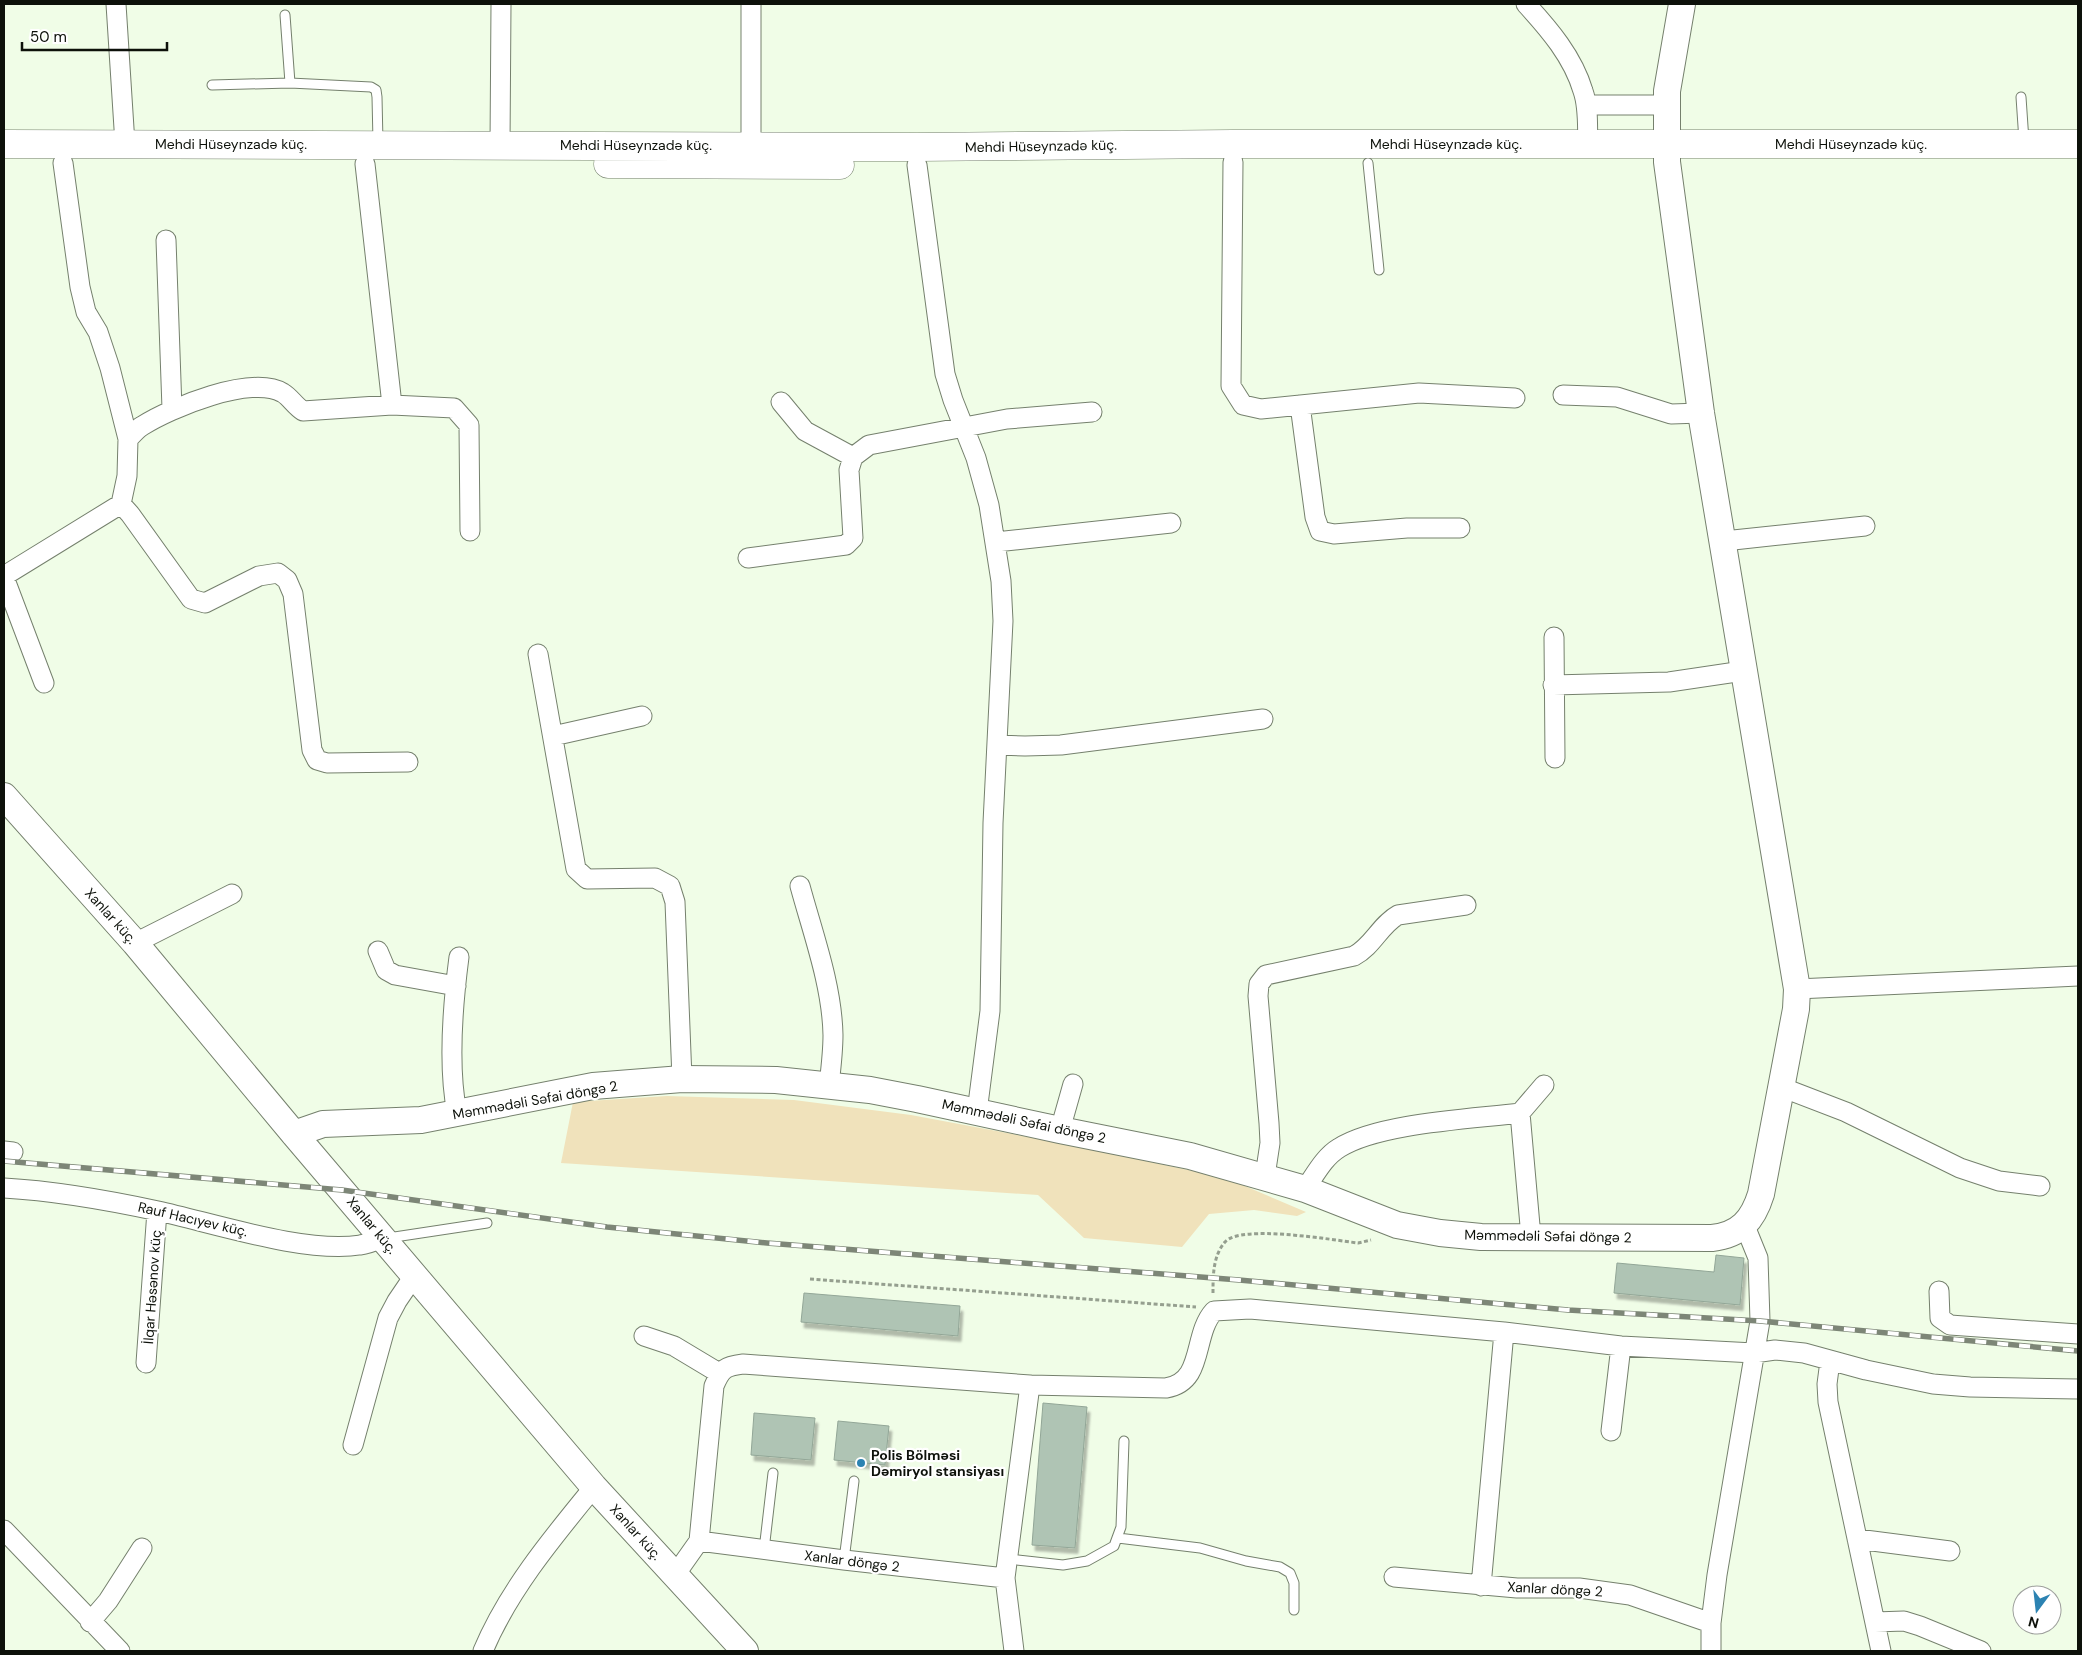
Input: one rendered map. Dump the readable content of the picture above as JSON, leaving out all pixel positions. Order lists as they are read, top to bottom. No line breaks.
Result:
{"streets":{"main road":["Mehdi Hüseynzadə küç."],"street":["Xanlar küç.","Məmmədəli Səfai döngə 2","Rauf Hacıyev küç.","İlqar Həsənov küç","Xanlar döngə 2"]},"crossings":[["Xanlar küç.","Məmmədəli Səfai döngə 2"],["Xanlar küç.","Rauf Hacıyev küç."],["Rauf Hacıyev küç.","İlqar Həsənov küç"]],"places":["Polis Bölməsi Dəmiryol stansiyası"],"scale_bar":"50 m","north":"bottom"}
